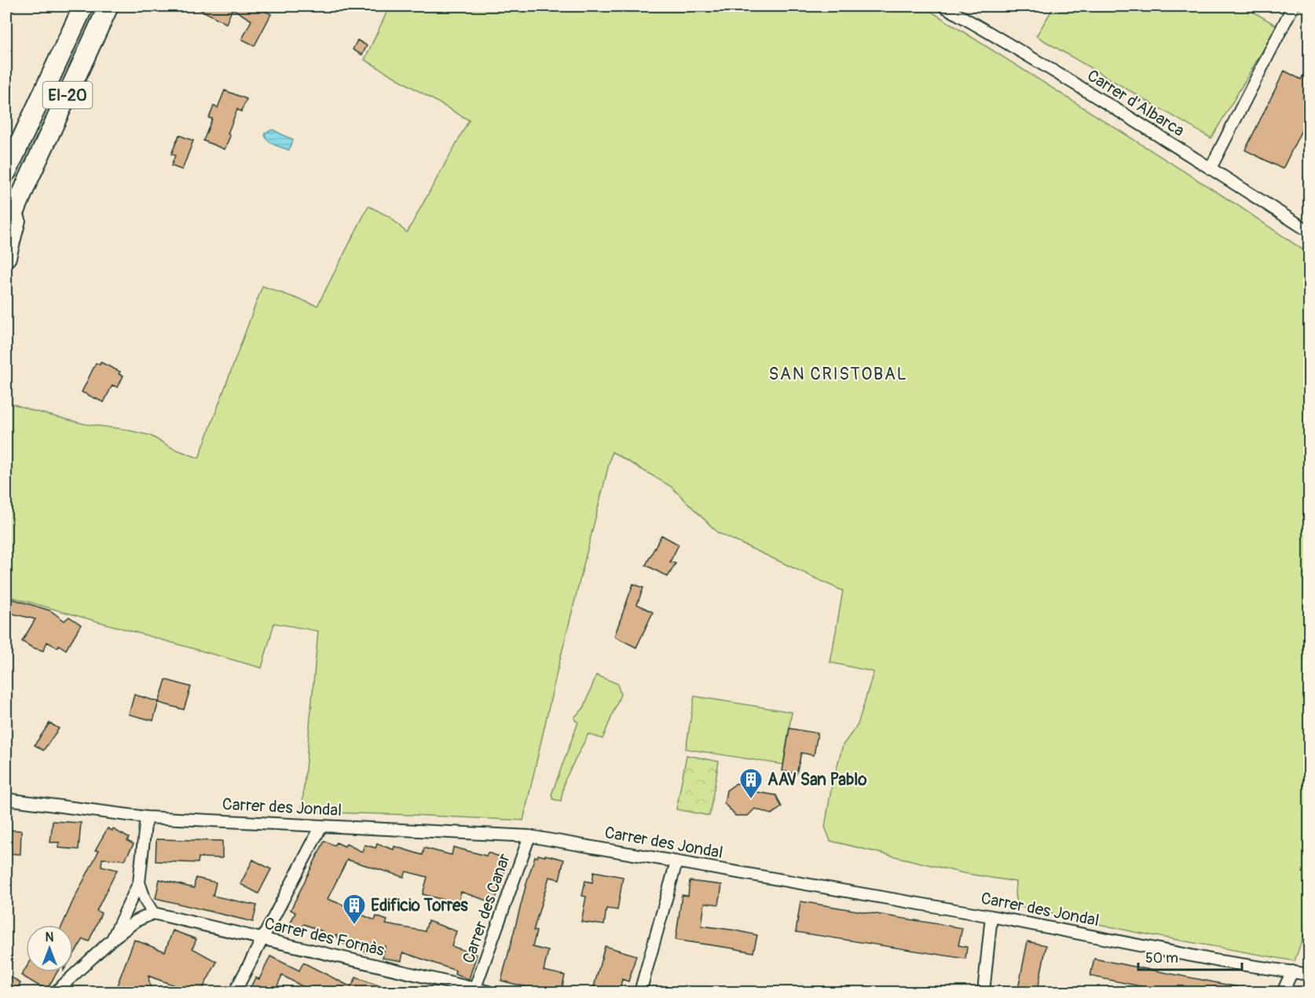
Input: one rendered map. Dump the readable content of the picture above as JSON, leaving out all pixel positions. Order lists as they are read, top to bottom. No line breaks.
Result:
{"streets":{"highway":["EI-20"],"street":["Carrer d'Albarca","Carrer des Jondal","Carrer des Canar","Carrer des Fornàs"]},"crossings":[["Carrer des Jondal","Carrer des Canar"],["Carrer des Canar","Carrer des Fornàs"]],"districts":["SAN CRISTOBAL"],"places":{"building":["AAV San Pablo","Edificio Torres"]},"scale_bar":"50 m","north":"top"}
